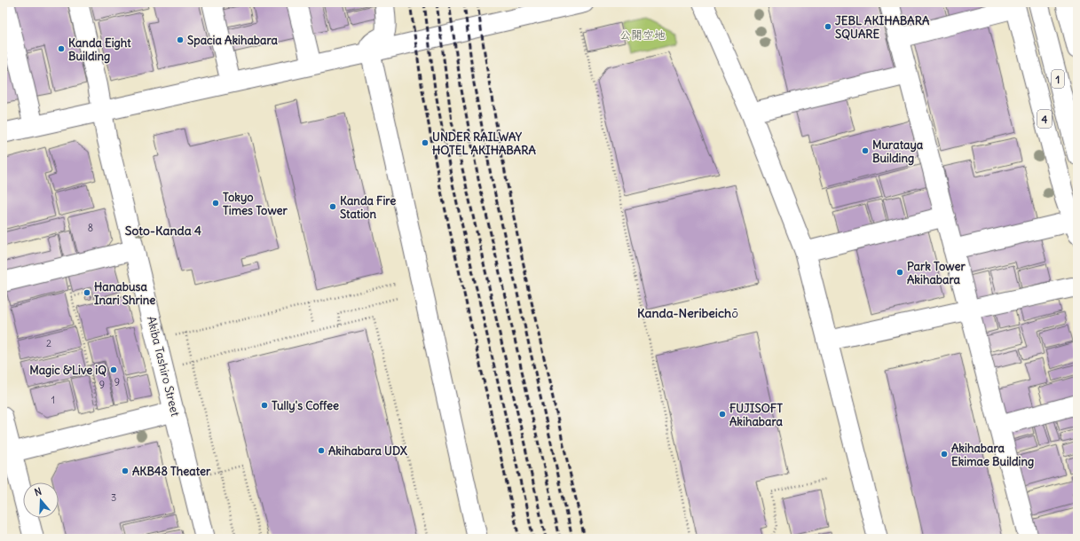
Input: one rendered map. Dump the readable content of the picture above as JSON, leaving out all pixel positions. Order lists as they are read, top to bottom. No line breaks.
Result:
{"streets":{"main road":["1","4","Akiba Tashiro Street"]},"districts":["Soto-Kanda 4","Kanda-Neribeichō"],"parks":["公開空地"],"places":["JEBL AKIHABARA SQUARE","Spacia Akihabara","Kanda Eight Building","UNDER RAILWAY HOTEL AKIHABARA","Murataya Building","Tokyo Times Tower","Kanda Fire Station","Park Tower Akihabara","Hanabusa Inari Shrine","Magic &Live iQ","Tully's Coffee","FUJISOFT Akihabara","Akihabara UDX","Akihabara Ekimae Building","AKB48 Theater"],"house_numbers":["8","2","9","9","1","3"],"north":"top"}
